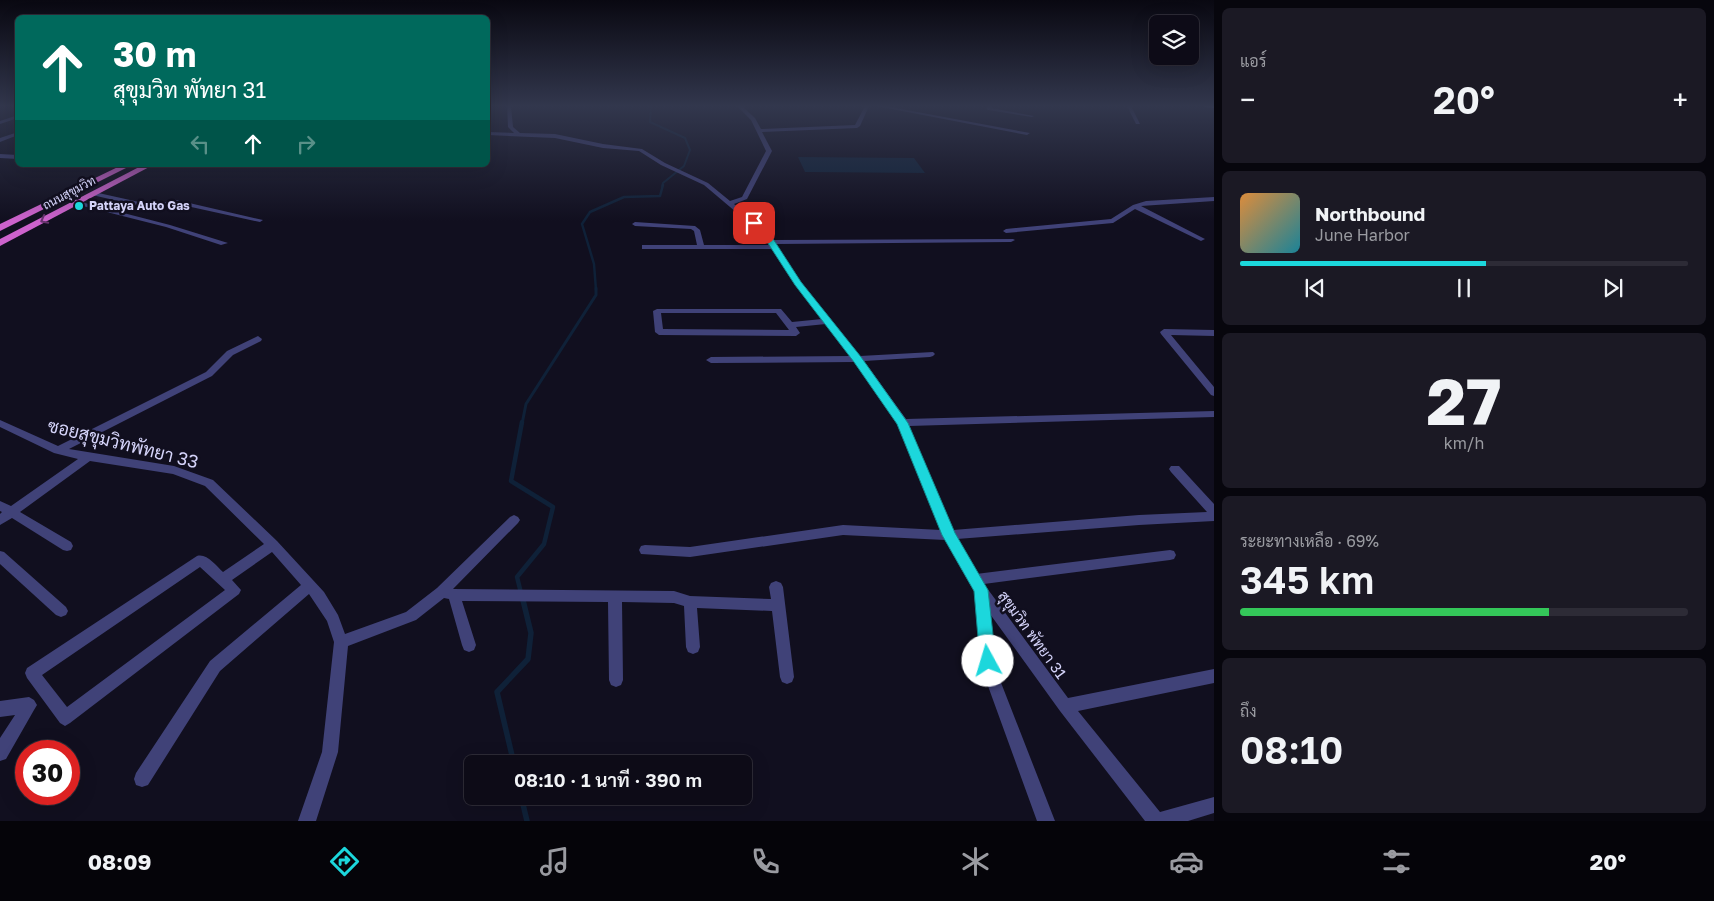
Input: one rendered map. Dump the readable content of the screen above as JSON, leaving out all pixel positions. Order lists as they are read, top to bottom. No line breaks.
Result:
{"streets":{"highway":["ถนนสุขุมวิท"],"street":["ซอยสุขุมวิทพัทยา 33","สุขุมวิท พัทยา 31"]},"places":["Pattaya Auto Gas"],"page":{"tile":["แอร์",["27","km/h"],["ระยะทางเหลือ · 69%","345 km"],["ถึง","08:10"]],"turn":["30 m","สุขุมวิท พัทยา 31"],"heat":["−","20°","+"],"song":["Northbound","June Harbor"],"limit":"30","trip":"08:10 · 1 นาที · 390 m","tabs":["08:09","20°"]}}
